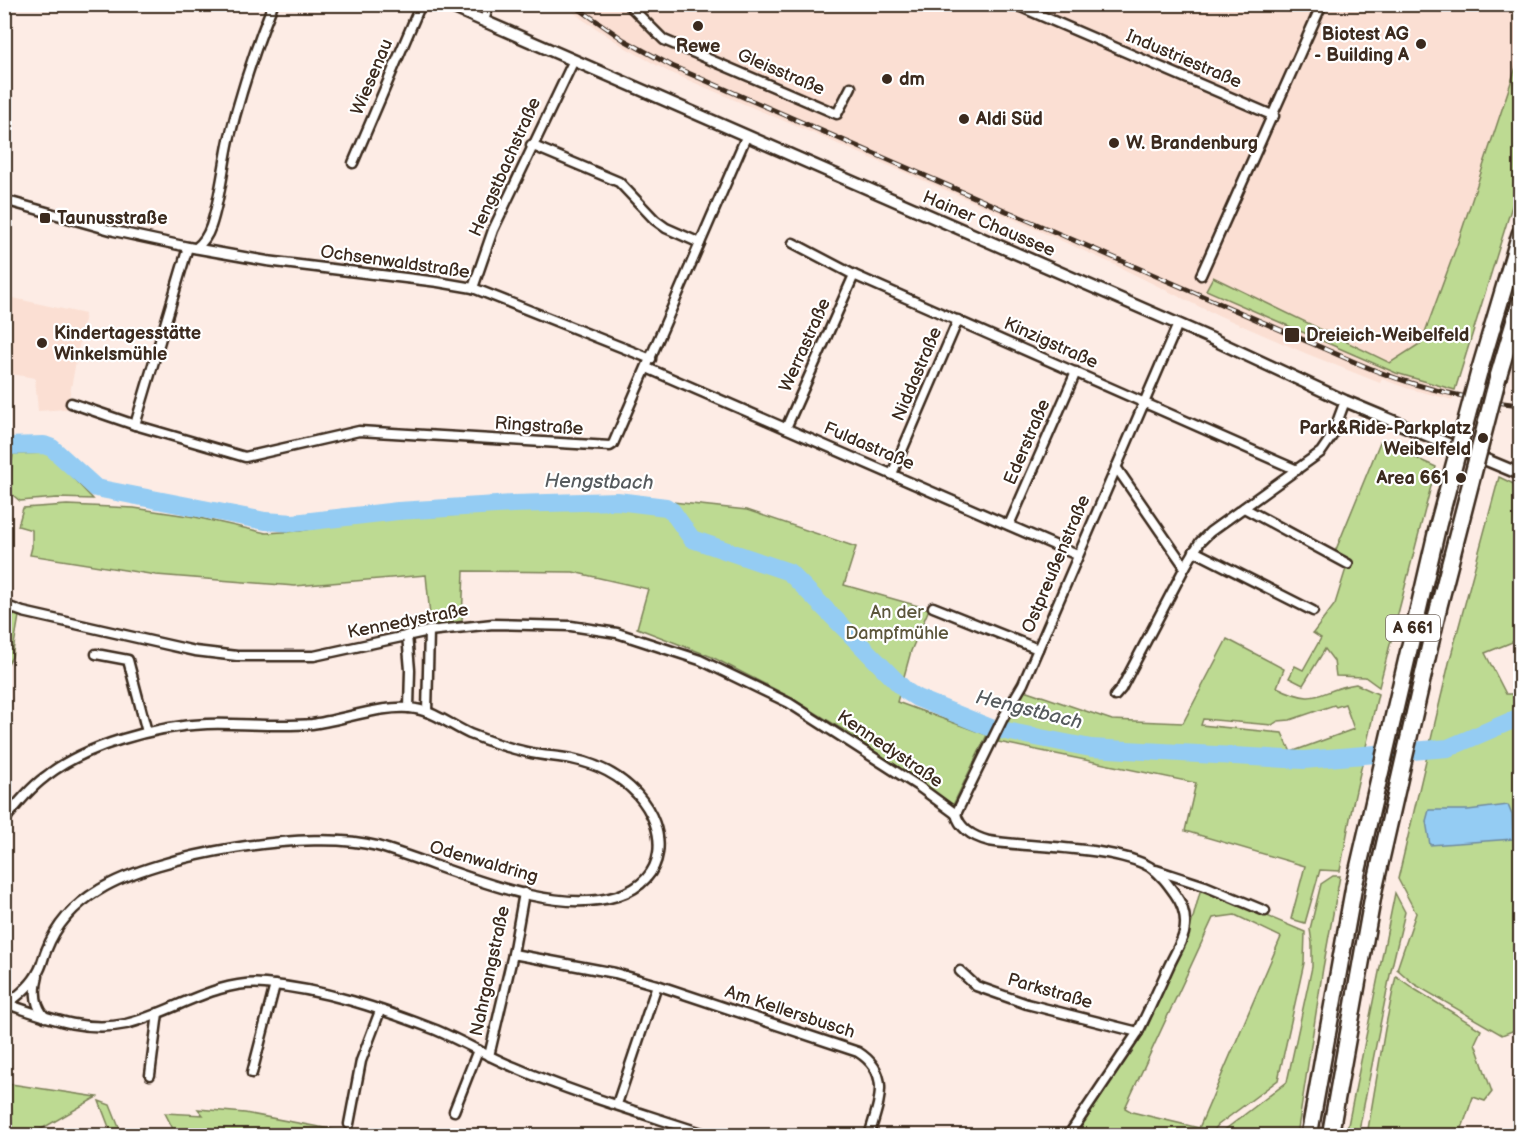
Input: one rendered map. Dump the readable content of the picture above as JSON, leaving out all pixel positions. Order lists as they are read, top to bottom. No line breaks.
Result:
{"streets":{"highway":["A 661"],"street":["Industriestraße","Gleisstraße","Wiesenau","Hengstbachstraße","Hainer Chaussee","Ochsenwaldstraße","Kinzigstraße","Werrastraße","Niddastraße","Ringstraße","Ederstraße","Fuldastraße","Ostpreußenstraße","Kennedystraße","Odenwaldring","Nahrgangstraße","Parkstraße","Am Kellersbusch"]},"crossings":[["Hengstbachstraße","Hainer Chaussee"],["Hengstbachstraße","Ochsenwaldstraße"],["Hainer Chaussee","Ringstraße"],["Hainer Chaussee","Ostpreußenstraße"],["Ochsenwaldstraße","Ringstraße"],["Ochsenwaldstraße","Fuldastraße"],["Kinzigstraße","Werrastraße"],["Kinzigstraße","Niddastraße"],["Kinzigstraße","Ederstraße"],["Kinzigstraße","Ostpreußenstraße"],["Werrastraße","Fuldastraße"],["Niddastraße","Fuldastraße"],["Ringstraße","Fuldastraße"],["Ederstraße","Fuldastraße"],["Fuldastraße","Ostpreußenstraße"],["Ostpreußenstraße","Kennedystraße"],["Odenwaldring","Nahrgangstraße"],["Nahrgangstraße","Am Kellersbusch"]],"water":["Hengstbach"],"parks":["An der Dampfmühle"],"places":{"other":["Rewe","Biotest AG - Building A","dm","Aldi Süd","W. Brandenburg","Kindertagesstätte Winkelsmühle","Park&Ride-Parkplatz Weibelfeld","Area 661"],"transit":["Taunusstraße","Dreieich-Weibelfeld"]}}
